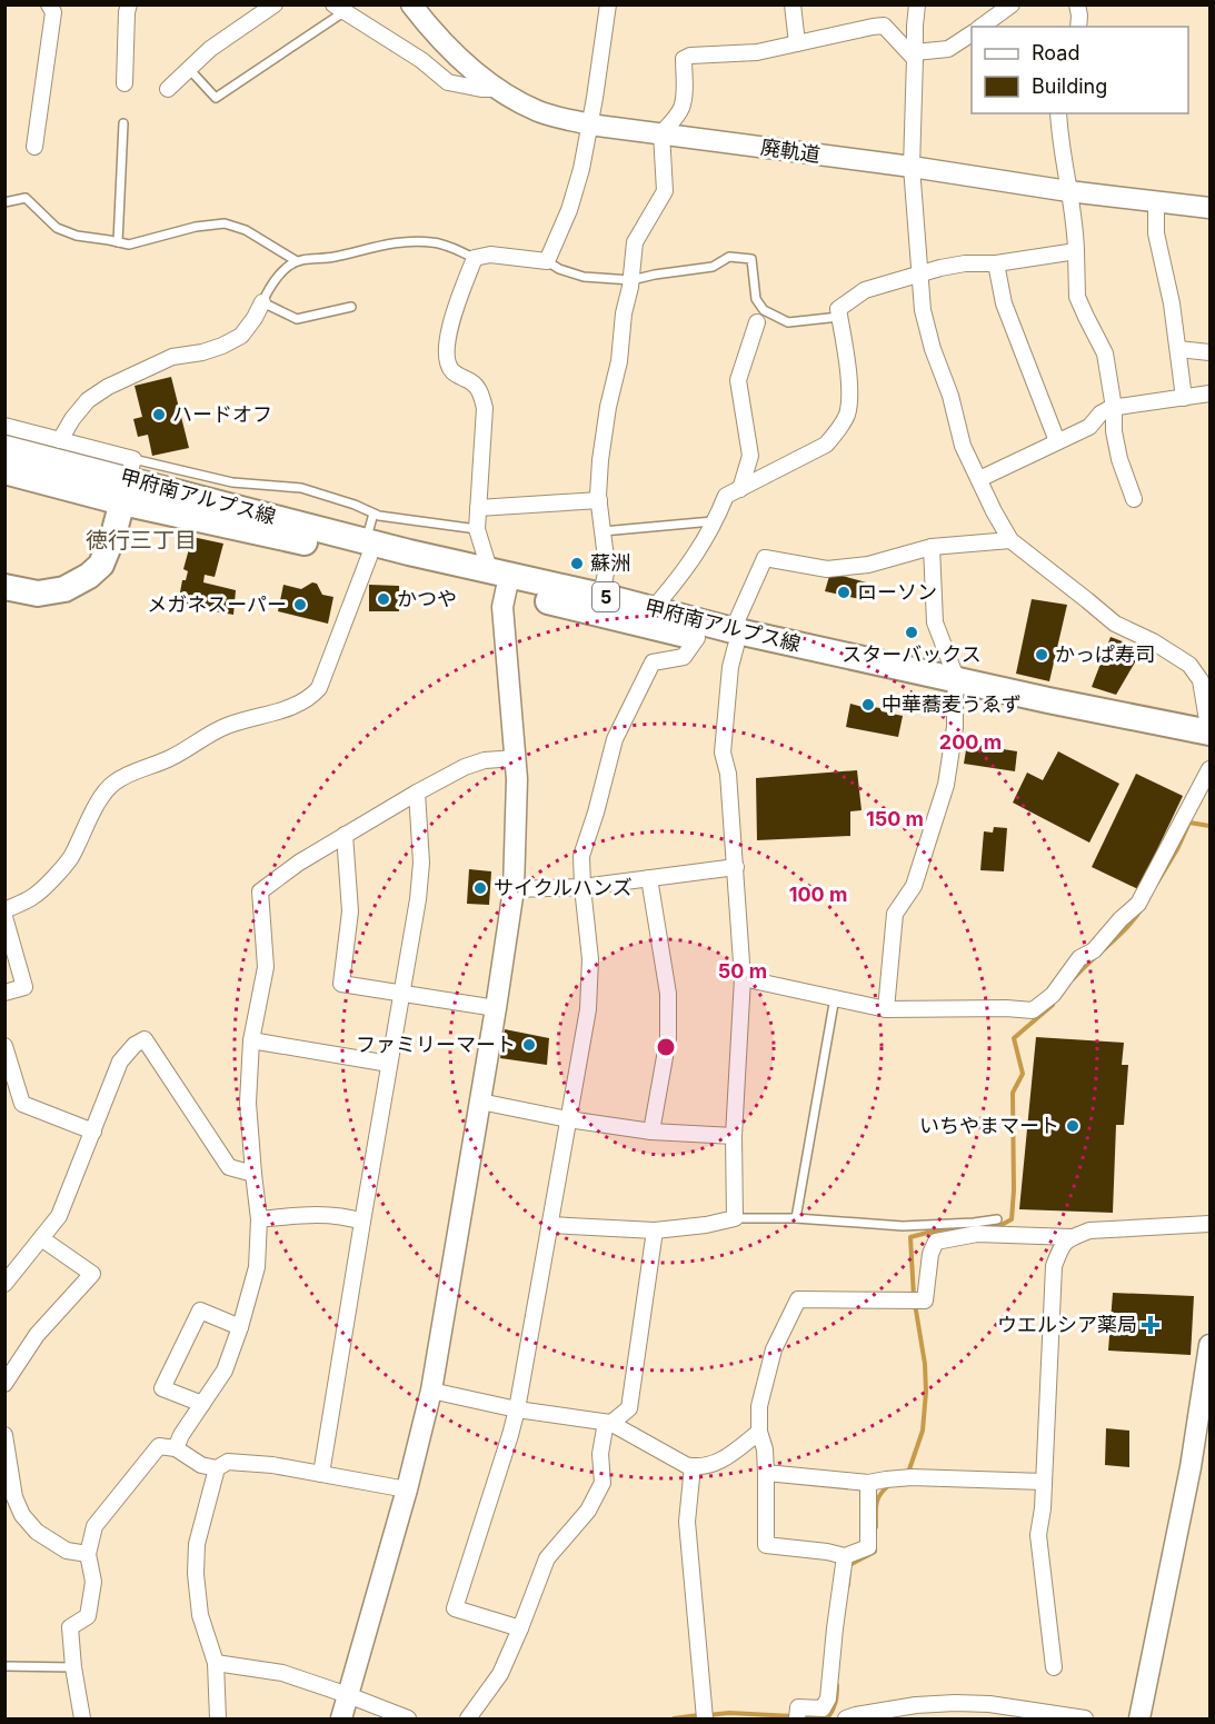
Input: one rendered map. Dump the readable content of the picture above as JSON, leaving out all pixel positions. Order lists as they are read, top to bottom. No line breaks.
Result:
{"streets":{"main road":["甲府南アルプス線","5"],"street":["廃軌道"]},"districts":["徳行三丁目"],"places":{"other":["ハードオフ","蘇洲","ローソン","かつや","メガネスーパー","スターバックス","かっぱ寿司","中華蕎麦うゑず","サイクルハンズ","ファミリーマート","いちやまマート"],"health":["ウエルシア薬局"]},"legend":["Road","Building"],"rings":["200 m","150 m","100 m","50 m"]}
